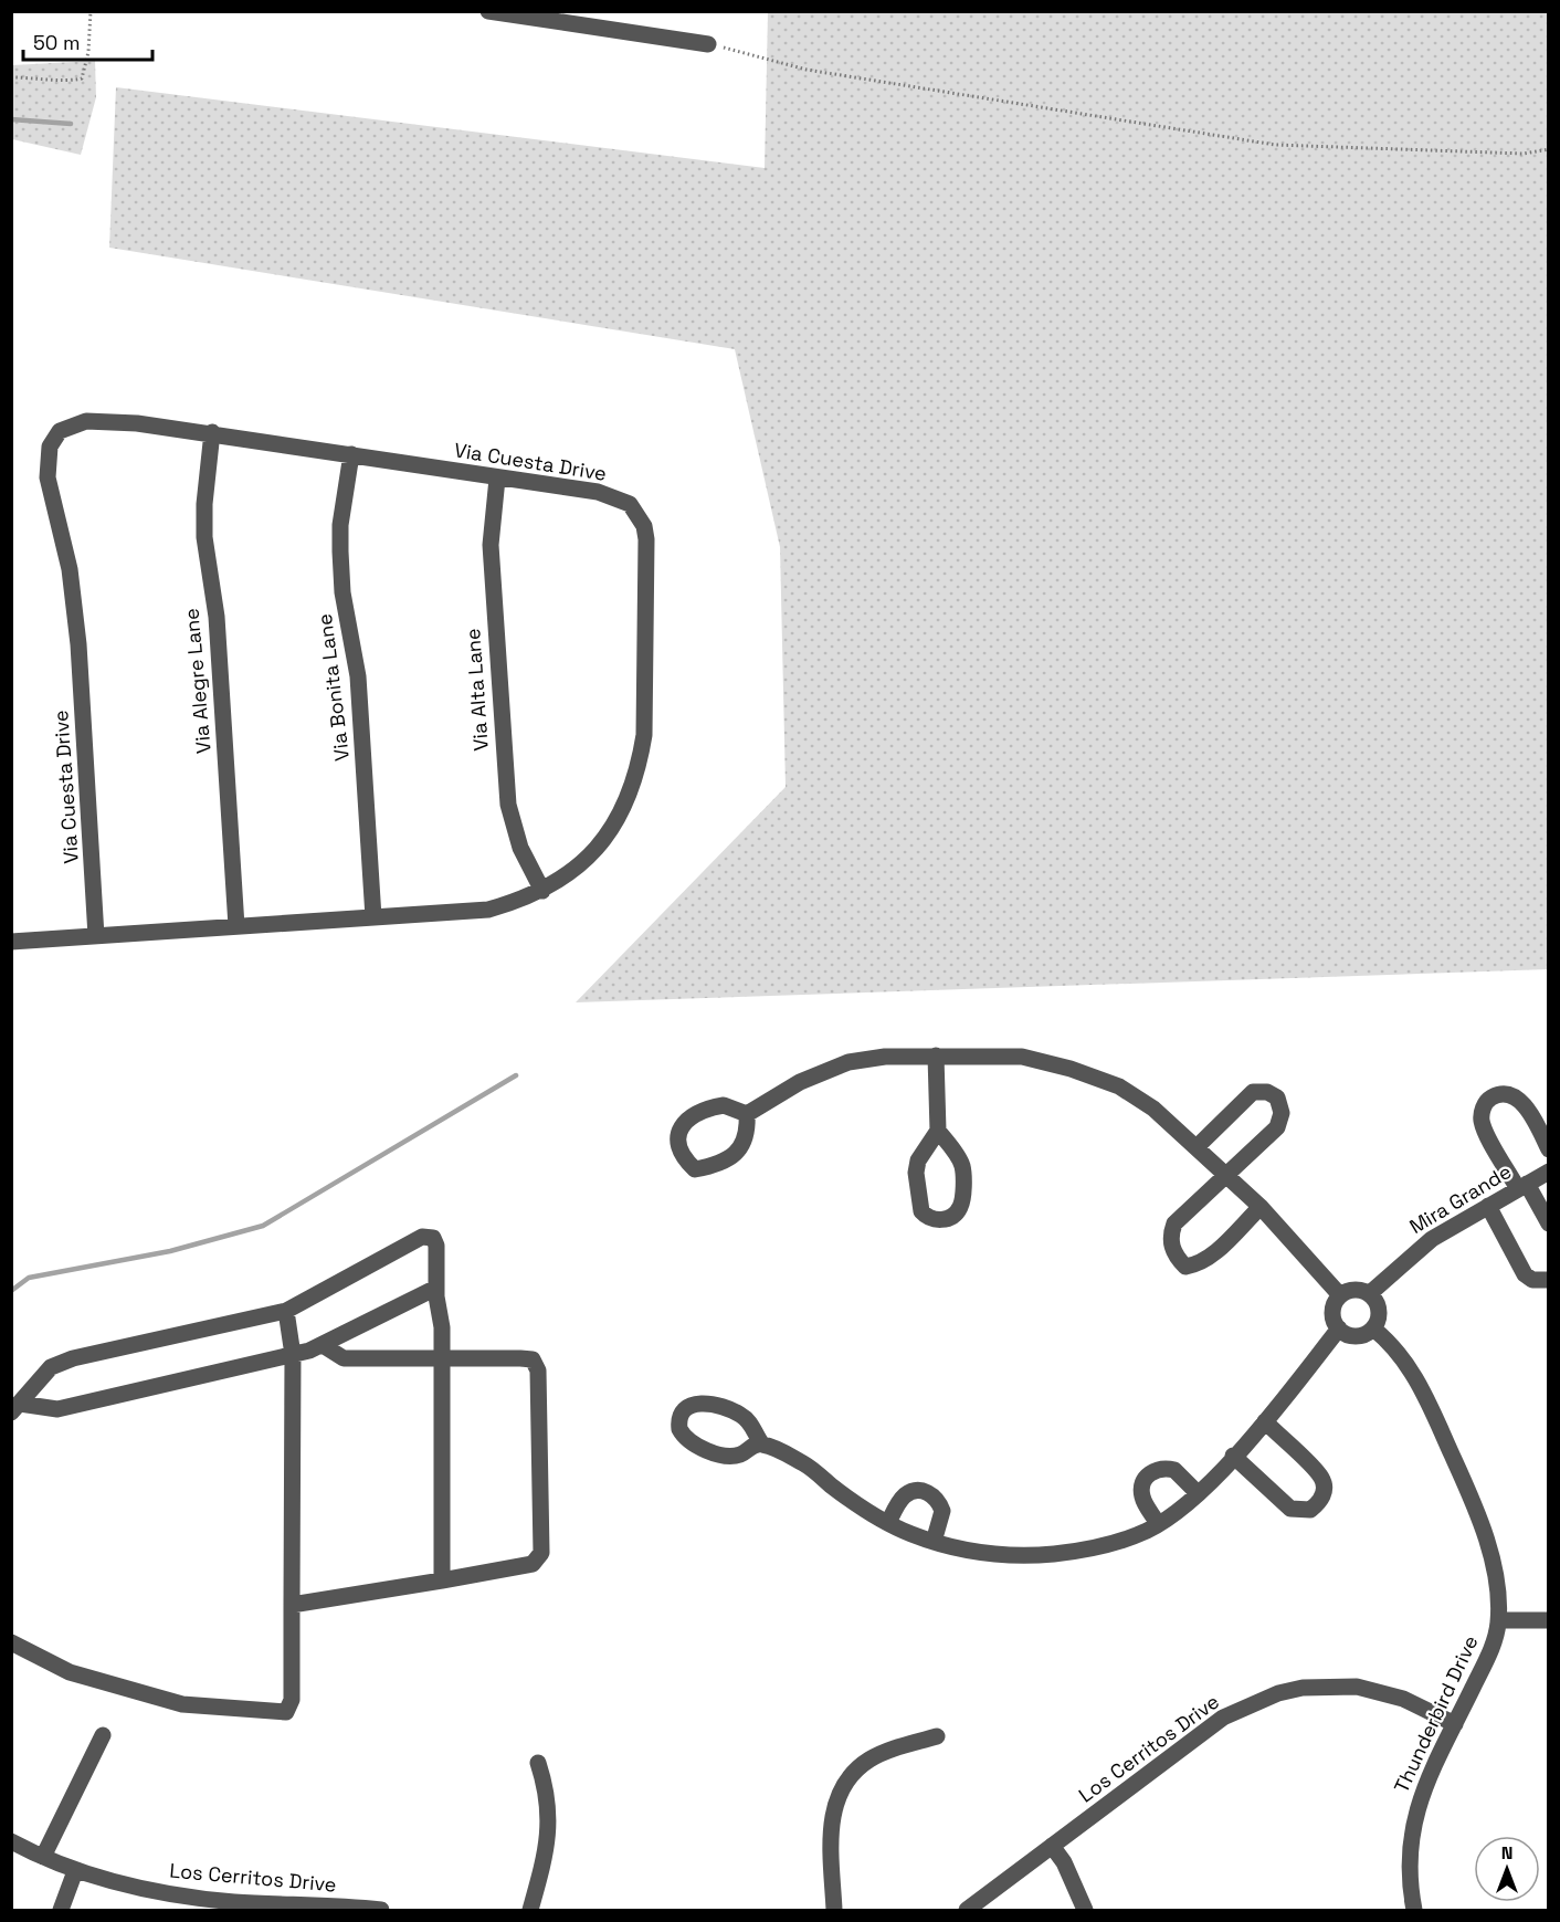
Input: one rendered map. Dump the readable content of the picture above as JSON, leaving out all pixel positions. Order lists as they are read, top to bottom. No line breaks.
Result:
{"streets":{"street":["Via Cuesta Drive","Via Alegre Lane","Via Bonita Lane","Via Alta Lane","Mira Grande","Thunderbird Drive","Los Cerritos Drive"]},"crossings":[["Via Cuesta Drive","Via Alegre Lane"],["Via Cuesta Drive","Via Bonita Lane"],["Via Cuesta Drive","Via Alta Lane"],["Mira Grande","Thunderbird Drive"],["Thunderbird Drive","Los Cerritos Drive"]],"scale_bar":"50 m","north":"top"}
